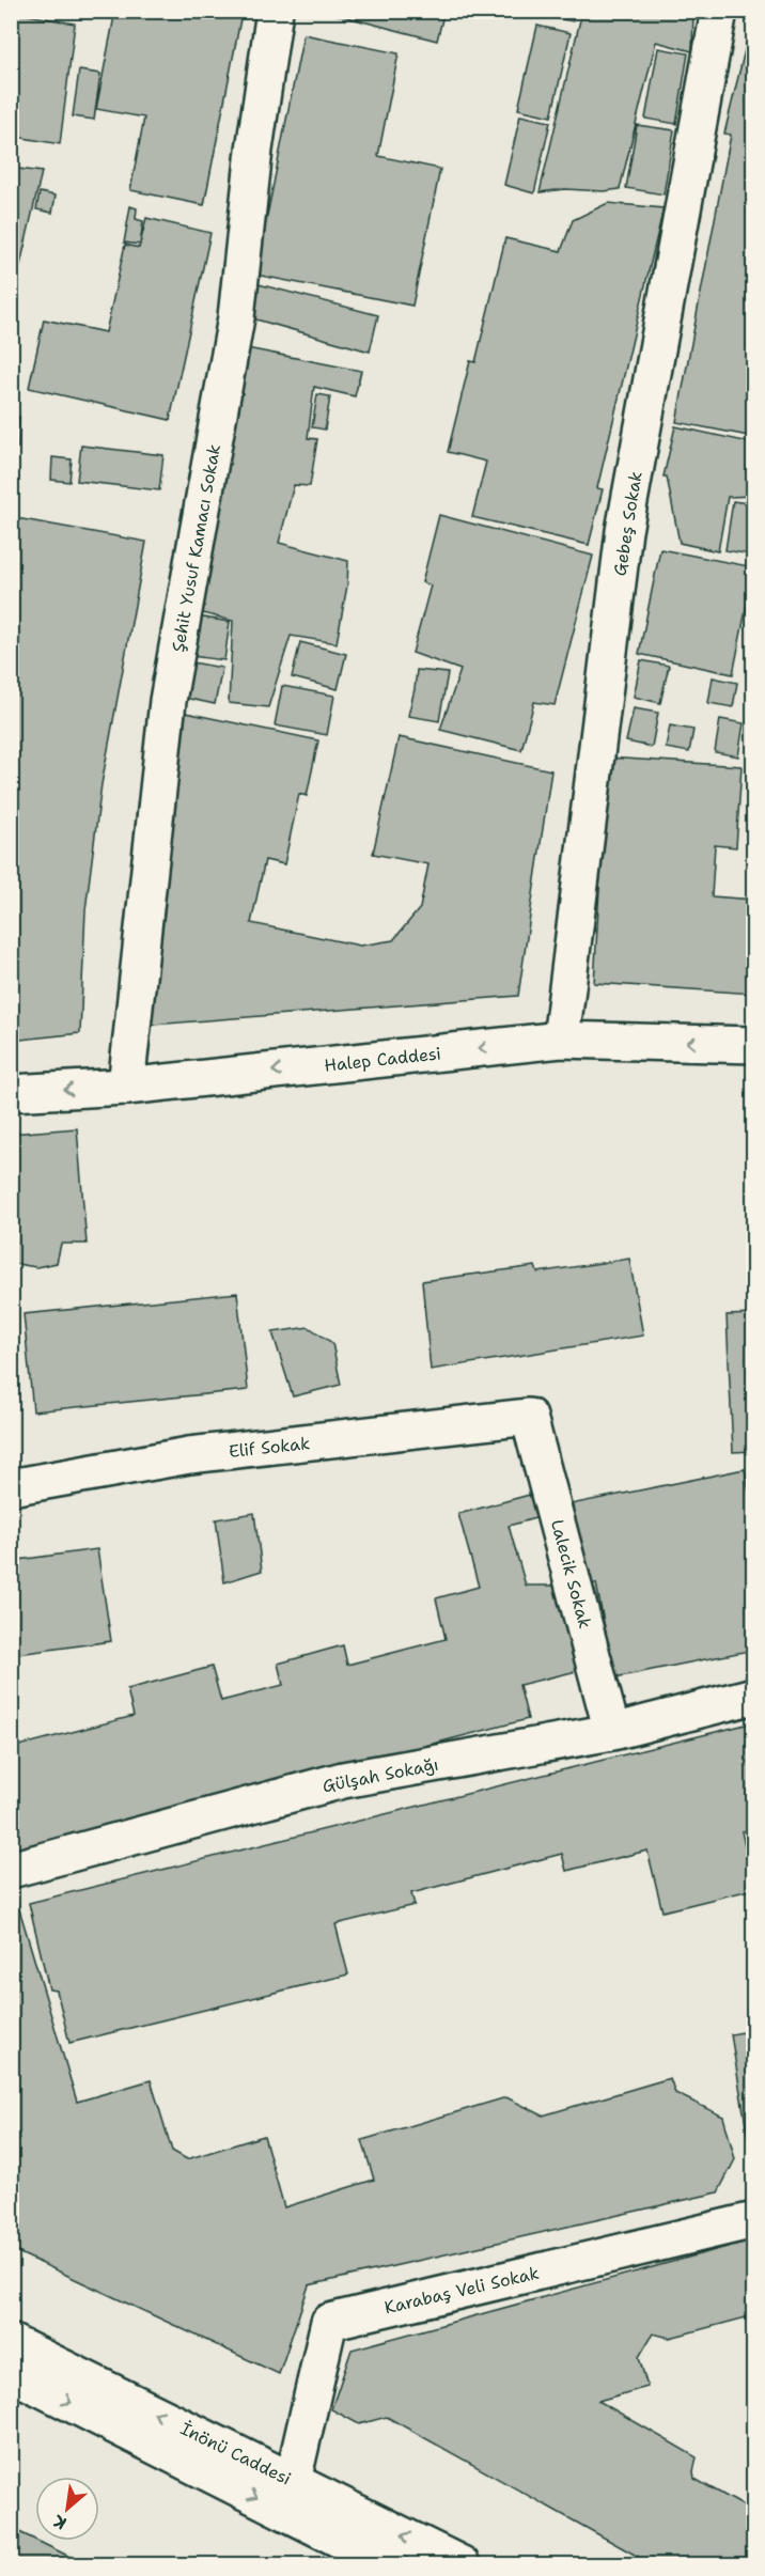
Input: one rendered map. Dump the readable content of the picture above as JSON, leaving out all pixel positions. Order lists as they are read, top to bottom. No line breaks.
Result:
{"streets":{"street":["Gebeş Sokak","Şehit Yusuf Kamacı Sokak","Halep Caddesi","Elif Sokak","Lalecik Sokak","Gülşah Sokağı","Karabaş Veli Sokak","İnönü Caddesi"]},"crossings":[["Gebeş Sokak","Halep Caddesi"],["Şehit Yusuf Kamacı Sokak","Halep Caddesi"],["Elif Sokak","Lalecik Sokak"],["Lalecik Sokak","Gülşah Sokağı"],["Karabaş Veli Sokak","İnönü Caddesi"]],"one_way":["Halep Caddesi"],"north":"bottom left"}
